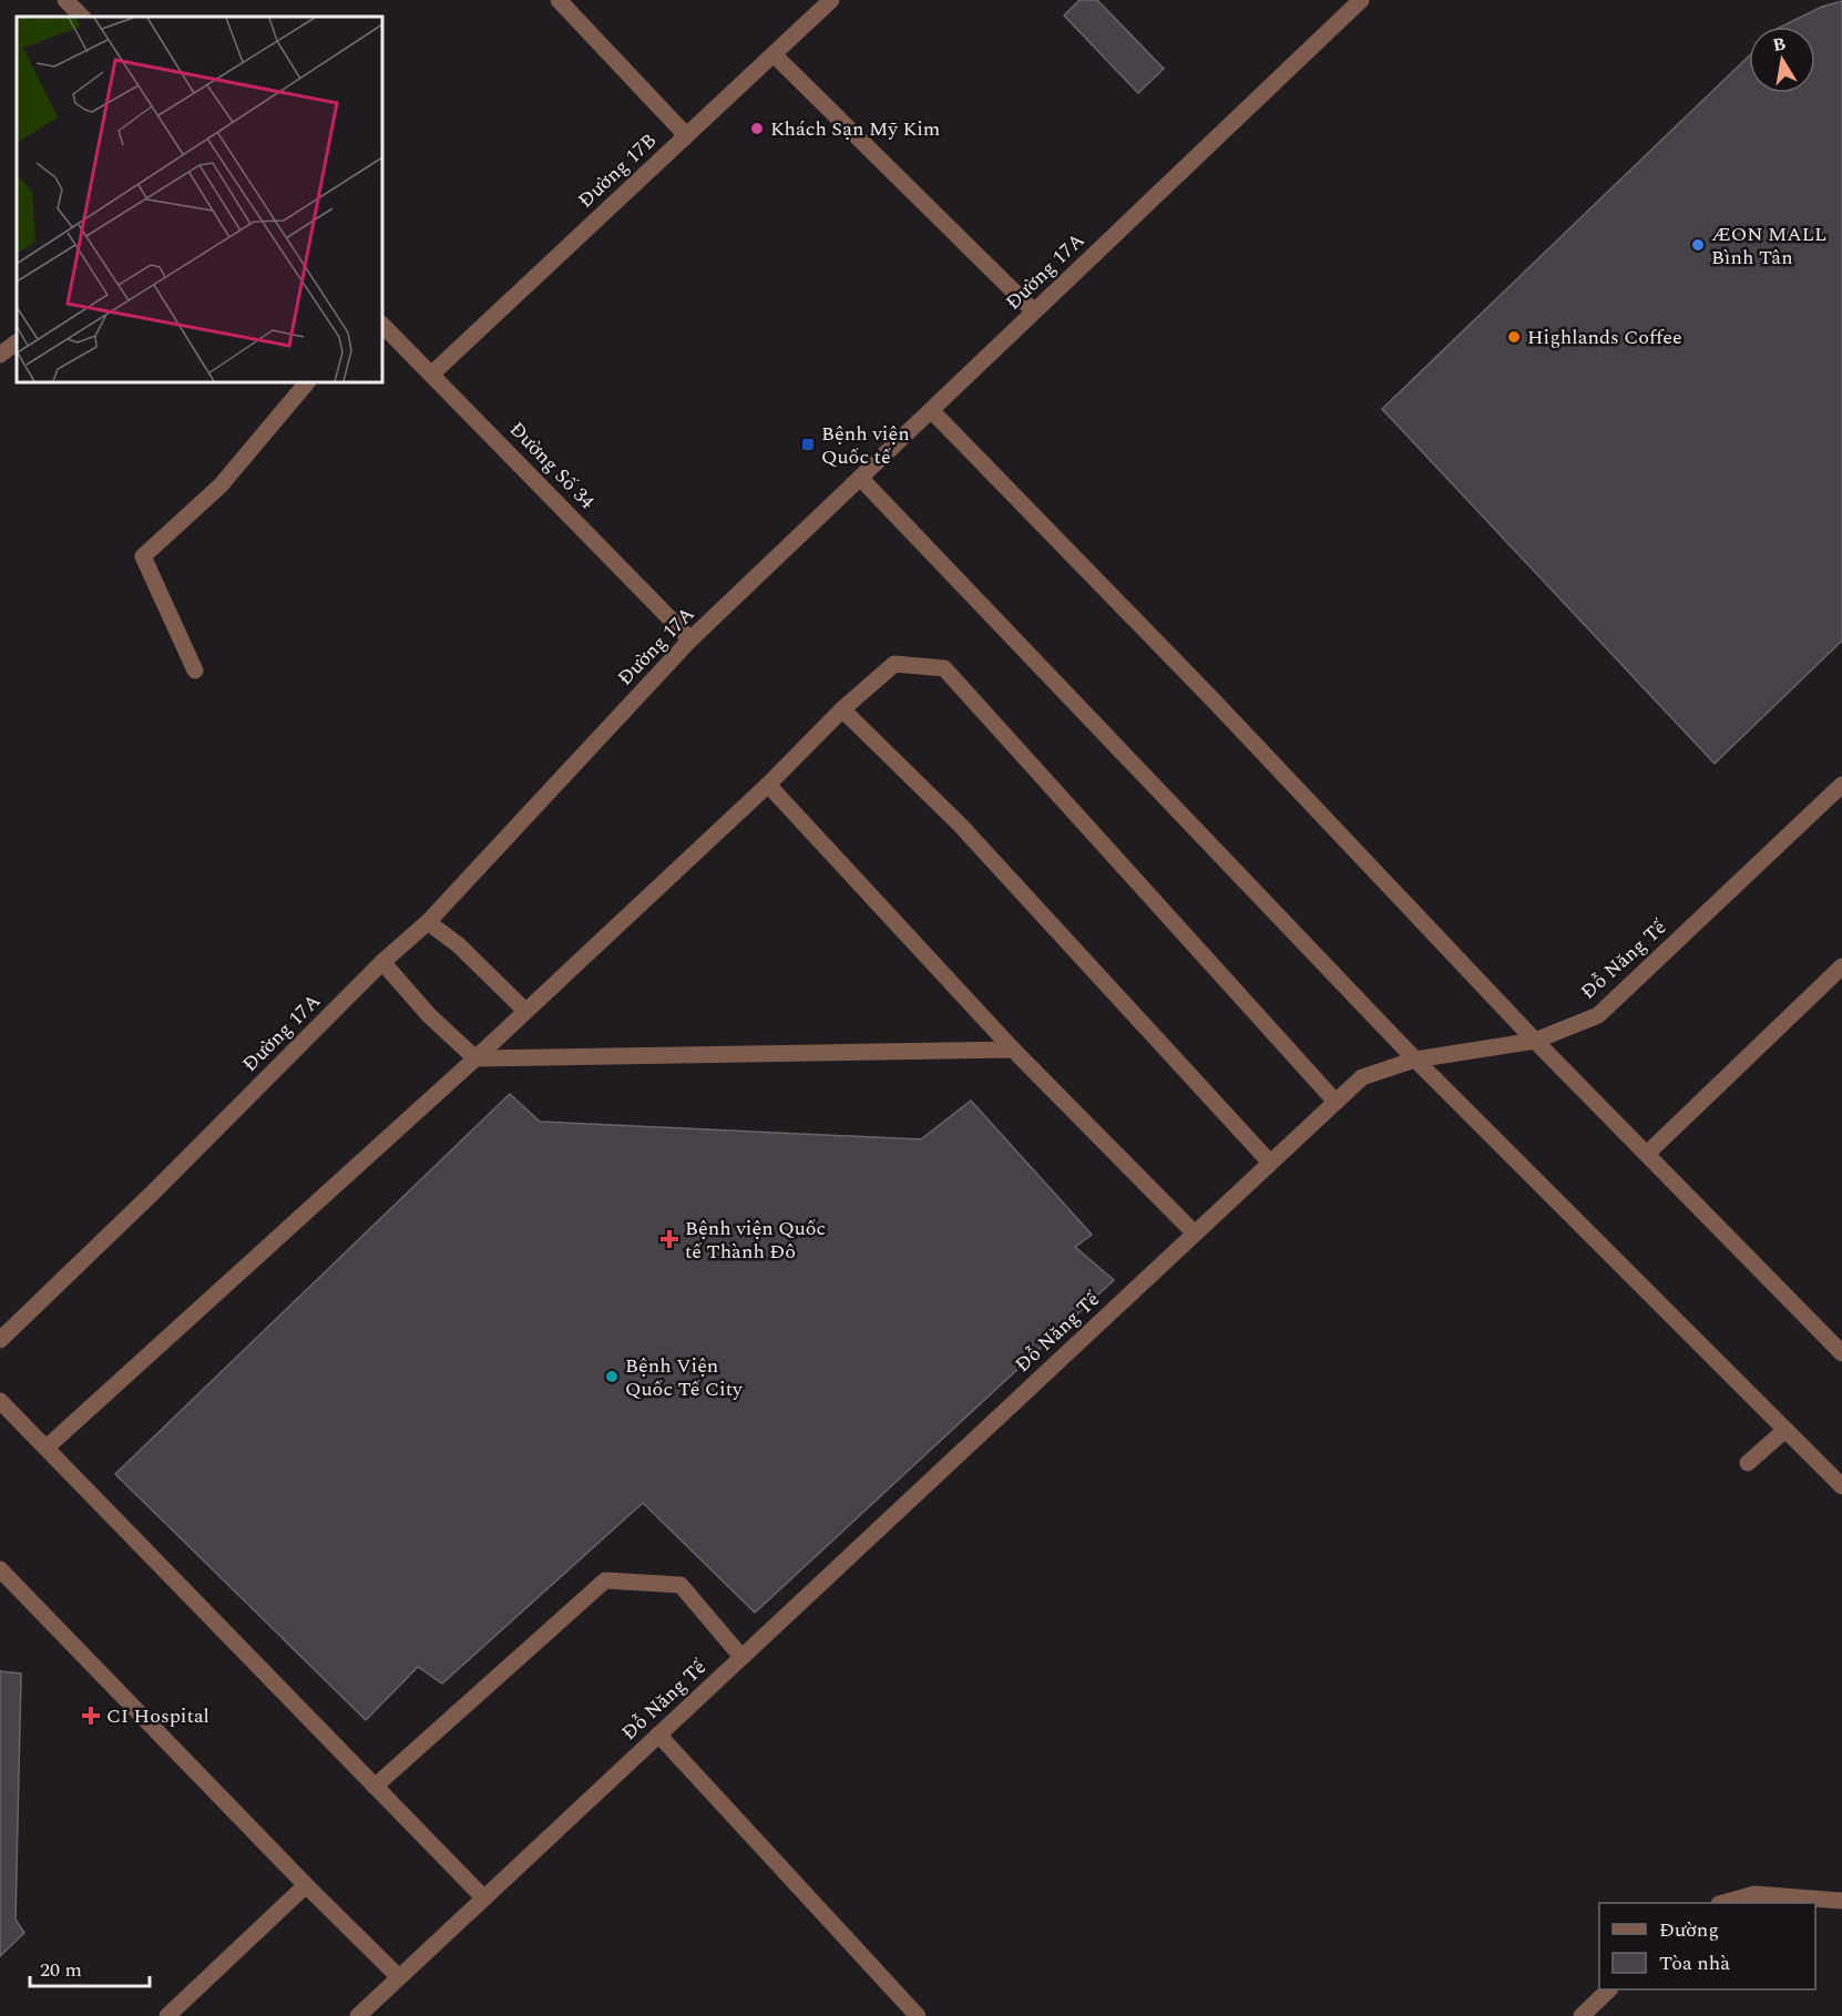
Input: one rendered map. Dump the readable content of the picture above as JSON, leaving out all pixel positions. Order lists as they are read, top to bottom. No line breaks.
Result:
{"streets":{"street":["Đường 17B","Đường 17A","Đường Số 34","Đỗ Năng Tế"]},"crossings":[["Đường 17B","Đường Số 34"],["Đường 17A","Đường Số 34"]],"places":{"other":["Khách Sạn Mỹ Kim","ÆON MALL Bình Tân","Highlands Coffee","Bệnh Viện Quốc Tế City"],"transit":["Bệnh viện Quốc tế"],"health":["Bệnh viện Quốc tế Thành Đô","CI Hospital"]},"legend":["Đường","Tòa nhà"],"scale_bar":"20 m","north":"top"}
